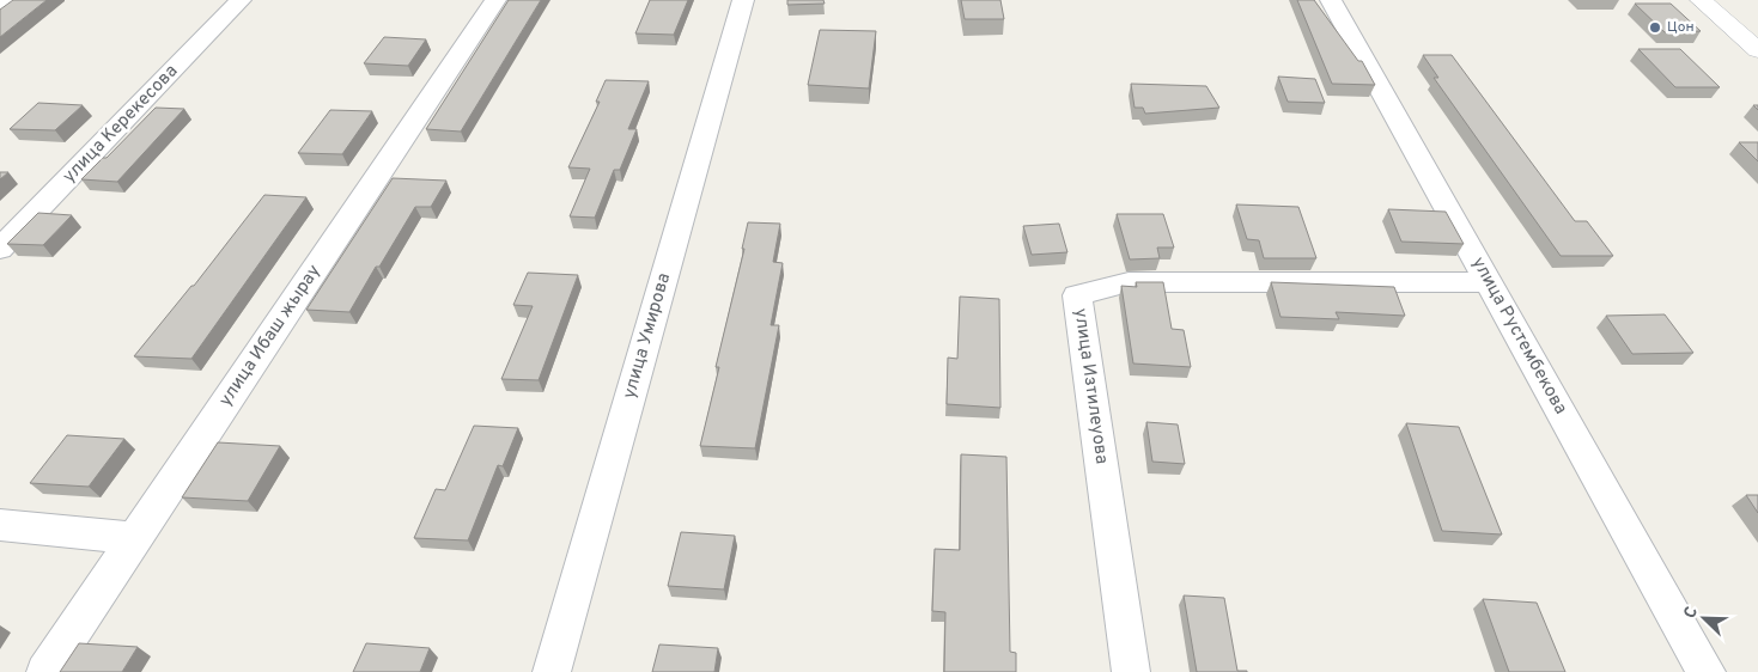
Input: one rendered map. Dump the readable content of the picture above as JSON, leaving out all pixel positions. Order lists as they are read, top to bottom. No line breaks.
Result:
{"streets":{"street":["улица Керекесова","улица Ибаш жырау","улица Умирова","улица Рустембекова","улица Изтилеуова"]},"crossings":[["улица Рустембекова","улица Изтилеуова"]],"places":["Цон"],"north":"top left"}
